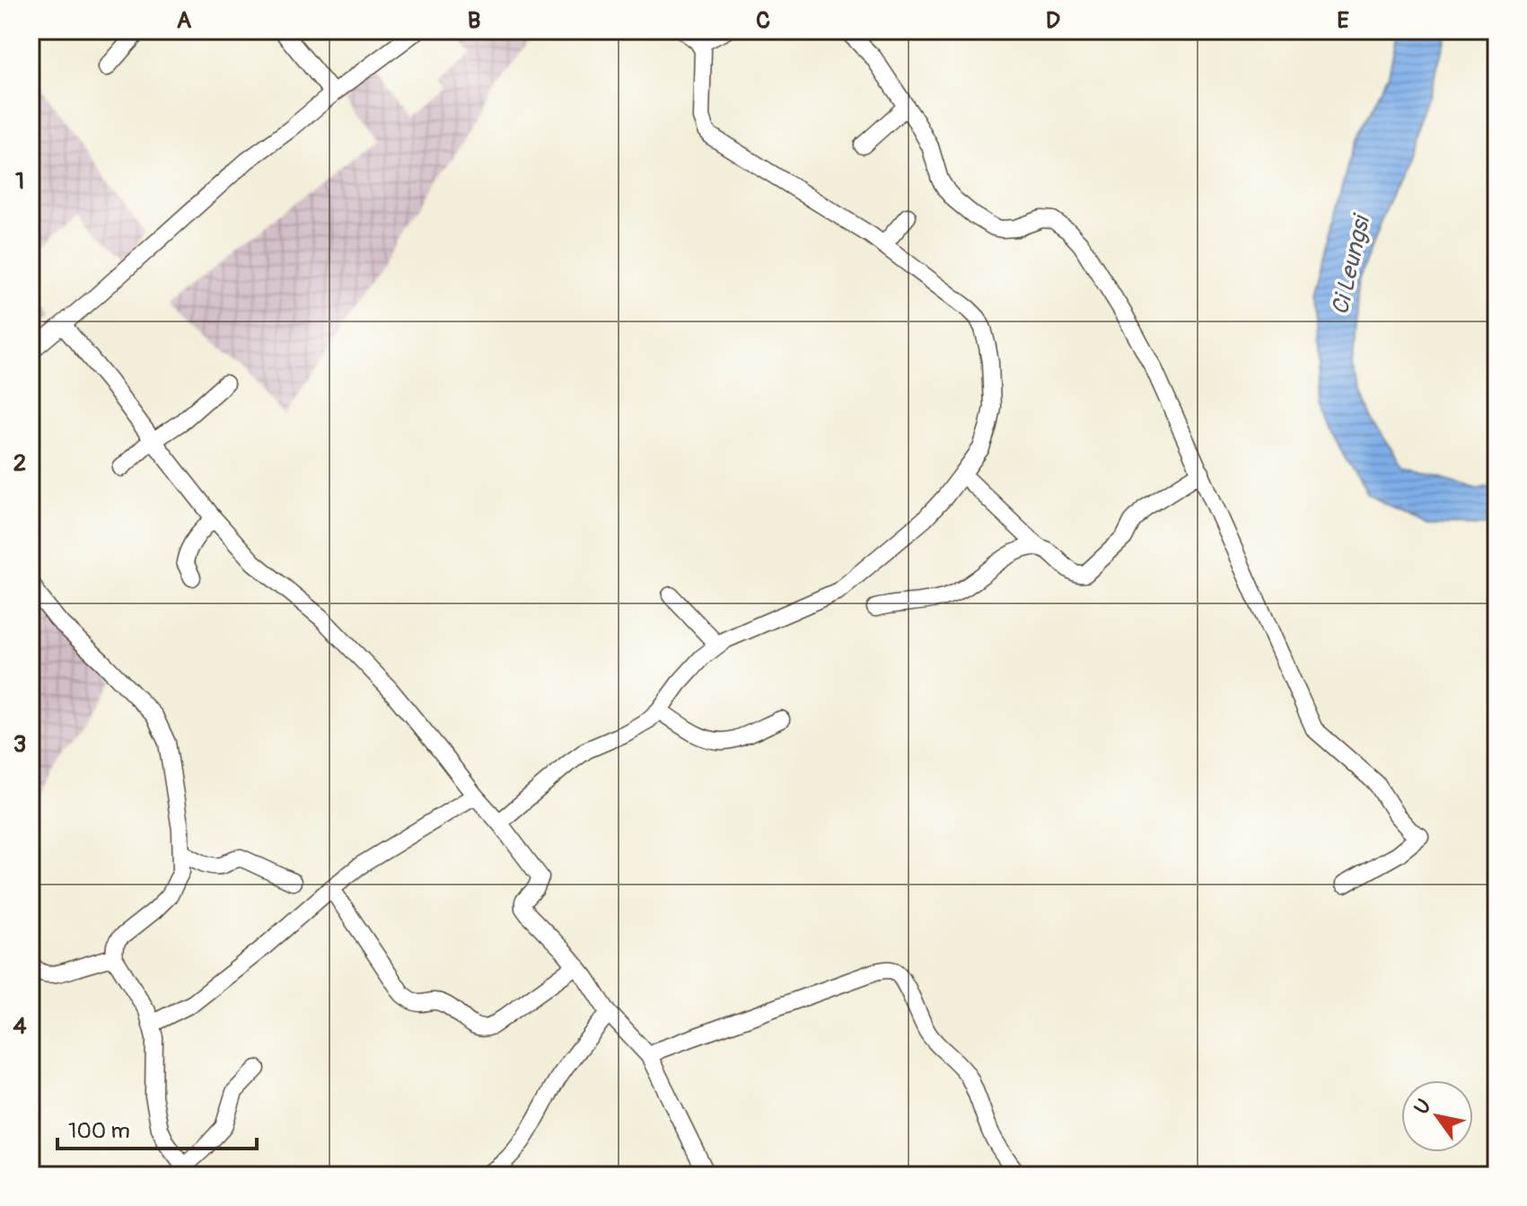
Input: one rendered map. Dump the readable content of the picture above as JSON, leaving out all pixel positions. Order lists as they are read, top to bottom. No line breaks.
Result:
{"water":["Ci Leungsi"],"scale_bar":"100 m","north":"top left","grid":{"columns":["A","B","C","D","E"],"rows":["1","2","3","4"]}}
